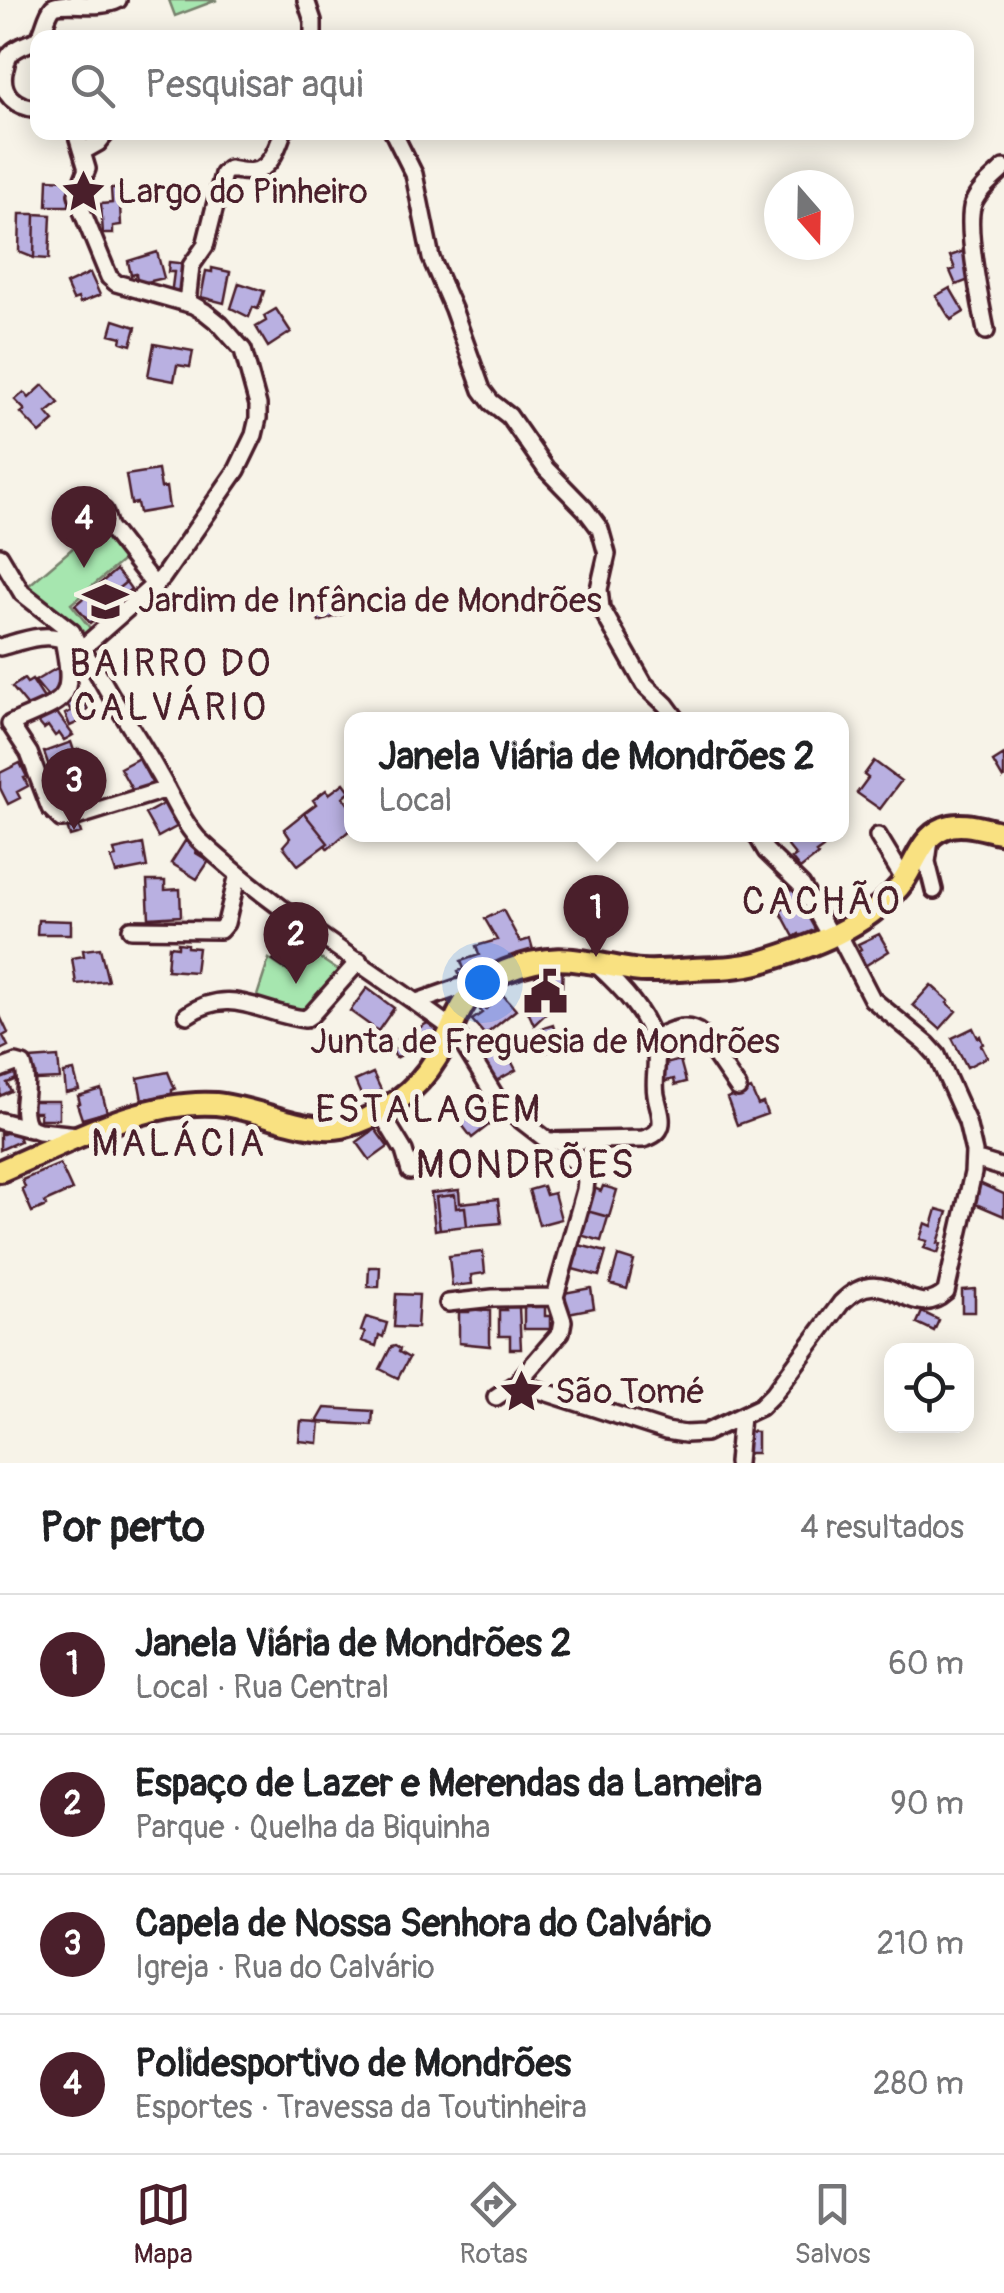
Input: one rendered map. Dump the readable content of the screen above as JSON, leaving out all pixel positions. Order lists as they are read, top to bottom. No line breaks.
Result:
{"districts":["BAIRRO DO CALVÁRIO","CACHÃO","ESTALAGEM","MALÁCIA","MONDRÕES"],"places":{"place":["Largo do Pinheiro","São Tomé"],"school or university":["Jardim de Infância de Mondrões"],"public building":["Junta de Freguesia de Mondrões"]},"north":"bottom","page":{"search":"Pesquisar aqui","pins":["4","3","1","2"],"popup":["Janela Viária de Mondrões 2","Local"],"heading":["Por perto","4 resultados"],"list":[{"mark":"1","name":"Janela Viária de Mondrões 2","note":"Local · Rua Central","value":"60 m"},{"mark":"2","name":"Espaço de Lazer e Merendas da Lameira","note":"Parque · Quelha da Biquinha","value":"90 m"},{"mark":"3","name":"Capela de Nossa Senhora do Calvário","note":"Igreja · Rua do Calvário","value":"210 m"},{"mark":"4","name":"Polidesportivo de Mondrões","note":"Esportes · Travessa da Toutinheira","value":"280 m"}],"nav":["Mapa","Rotas","Salvos"]}}
